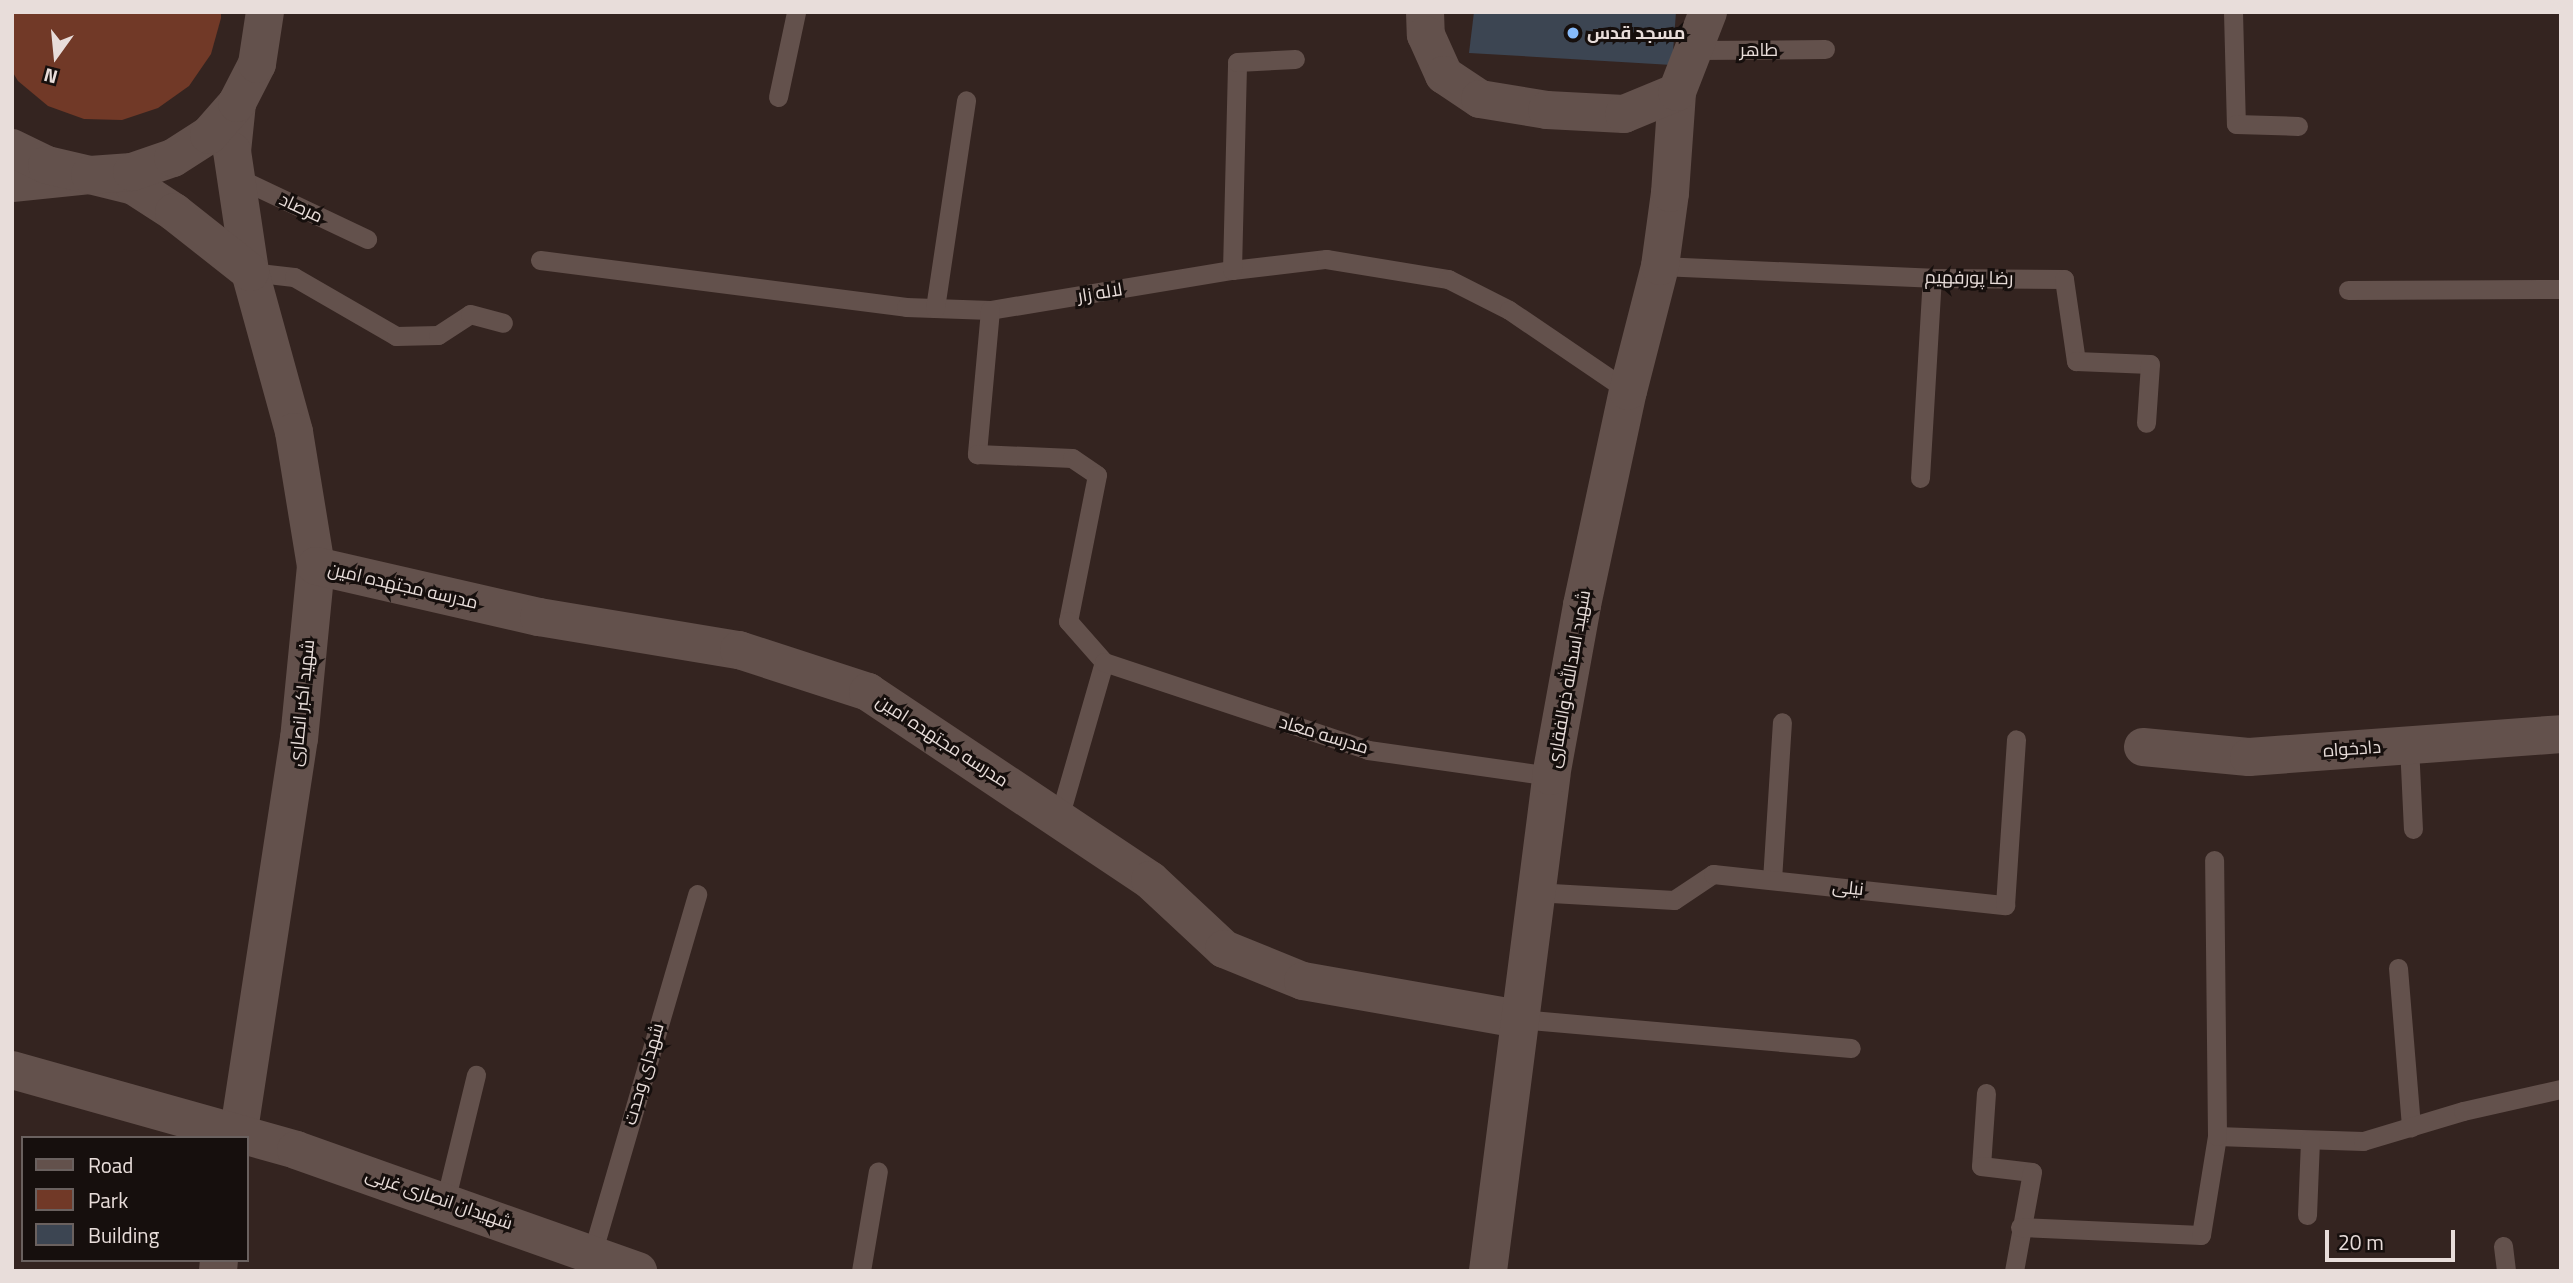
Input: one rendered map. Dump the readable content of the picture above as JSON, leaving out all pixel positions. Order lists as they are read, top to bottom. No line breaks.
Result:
{"streets":{"street":["مدرسه مجتهده امین","شهید اسدالله ذوالفقاری","شهید اکبر انصاری","دادخواه","شهیدان انصاری غربی"],"lane":["طاهر","مرصاد","رضا پورفهیم","لاله زار","مدرسه معاد","نیلی","شهدای وحدت"]},"crossings":[["طاهر","شهید اسدالله ذوالفقاری"],["مرصاد","شهید اکبر انصاری"],["رضا پورفهیم","شهید اسدالله ذوالفقاری"],["لاله زار","شهید اسدالله ذوالفقاری"],["مدرسه مجتهده امین","شهید اسدالله ذوالفقاری"],["مدرسه مجتهده امین","شهید اکبر انصاری"],["شهید اسدالله ذوالفقاری","مدرسه معاد"],["شهید اسدالله ذوالفقاری","نیلی"],["شهید اکبر انصاری","شهیدان انصاری غربی"],["شهدای وحدت","شهیدان انصاری غربی"]],"places":["مسجد قدس"],"legend":["Road","Park","Building"],"scale_bar":"20 m","north":"bottom"}
